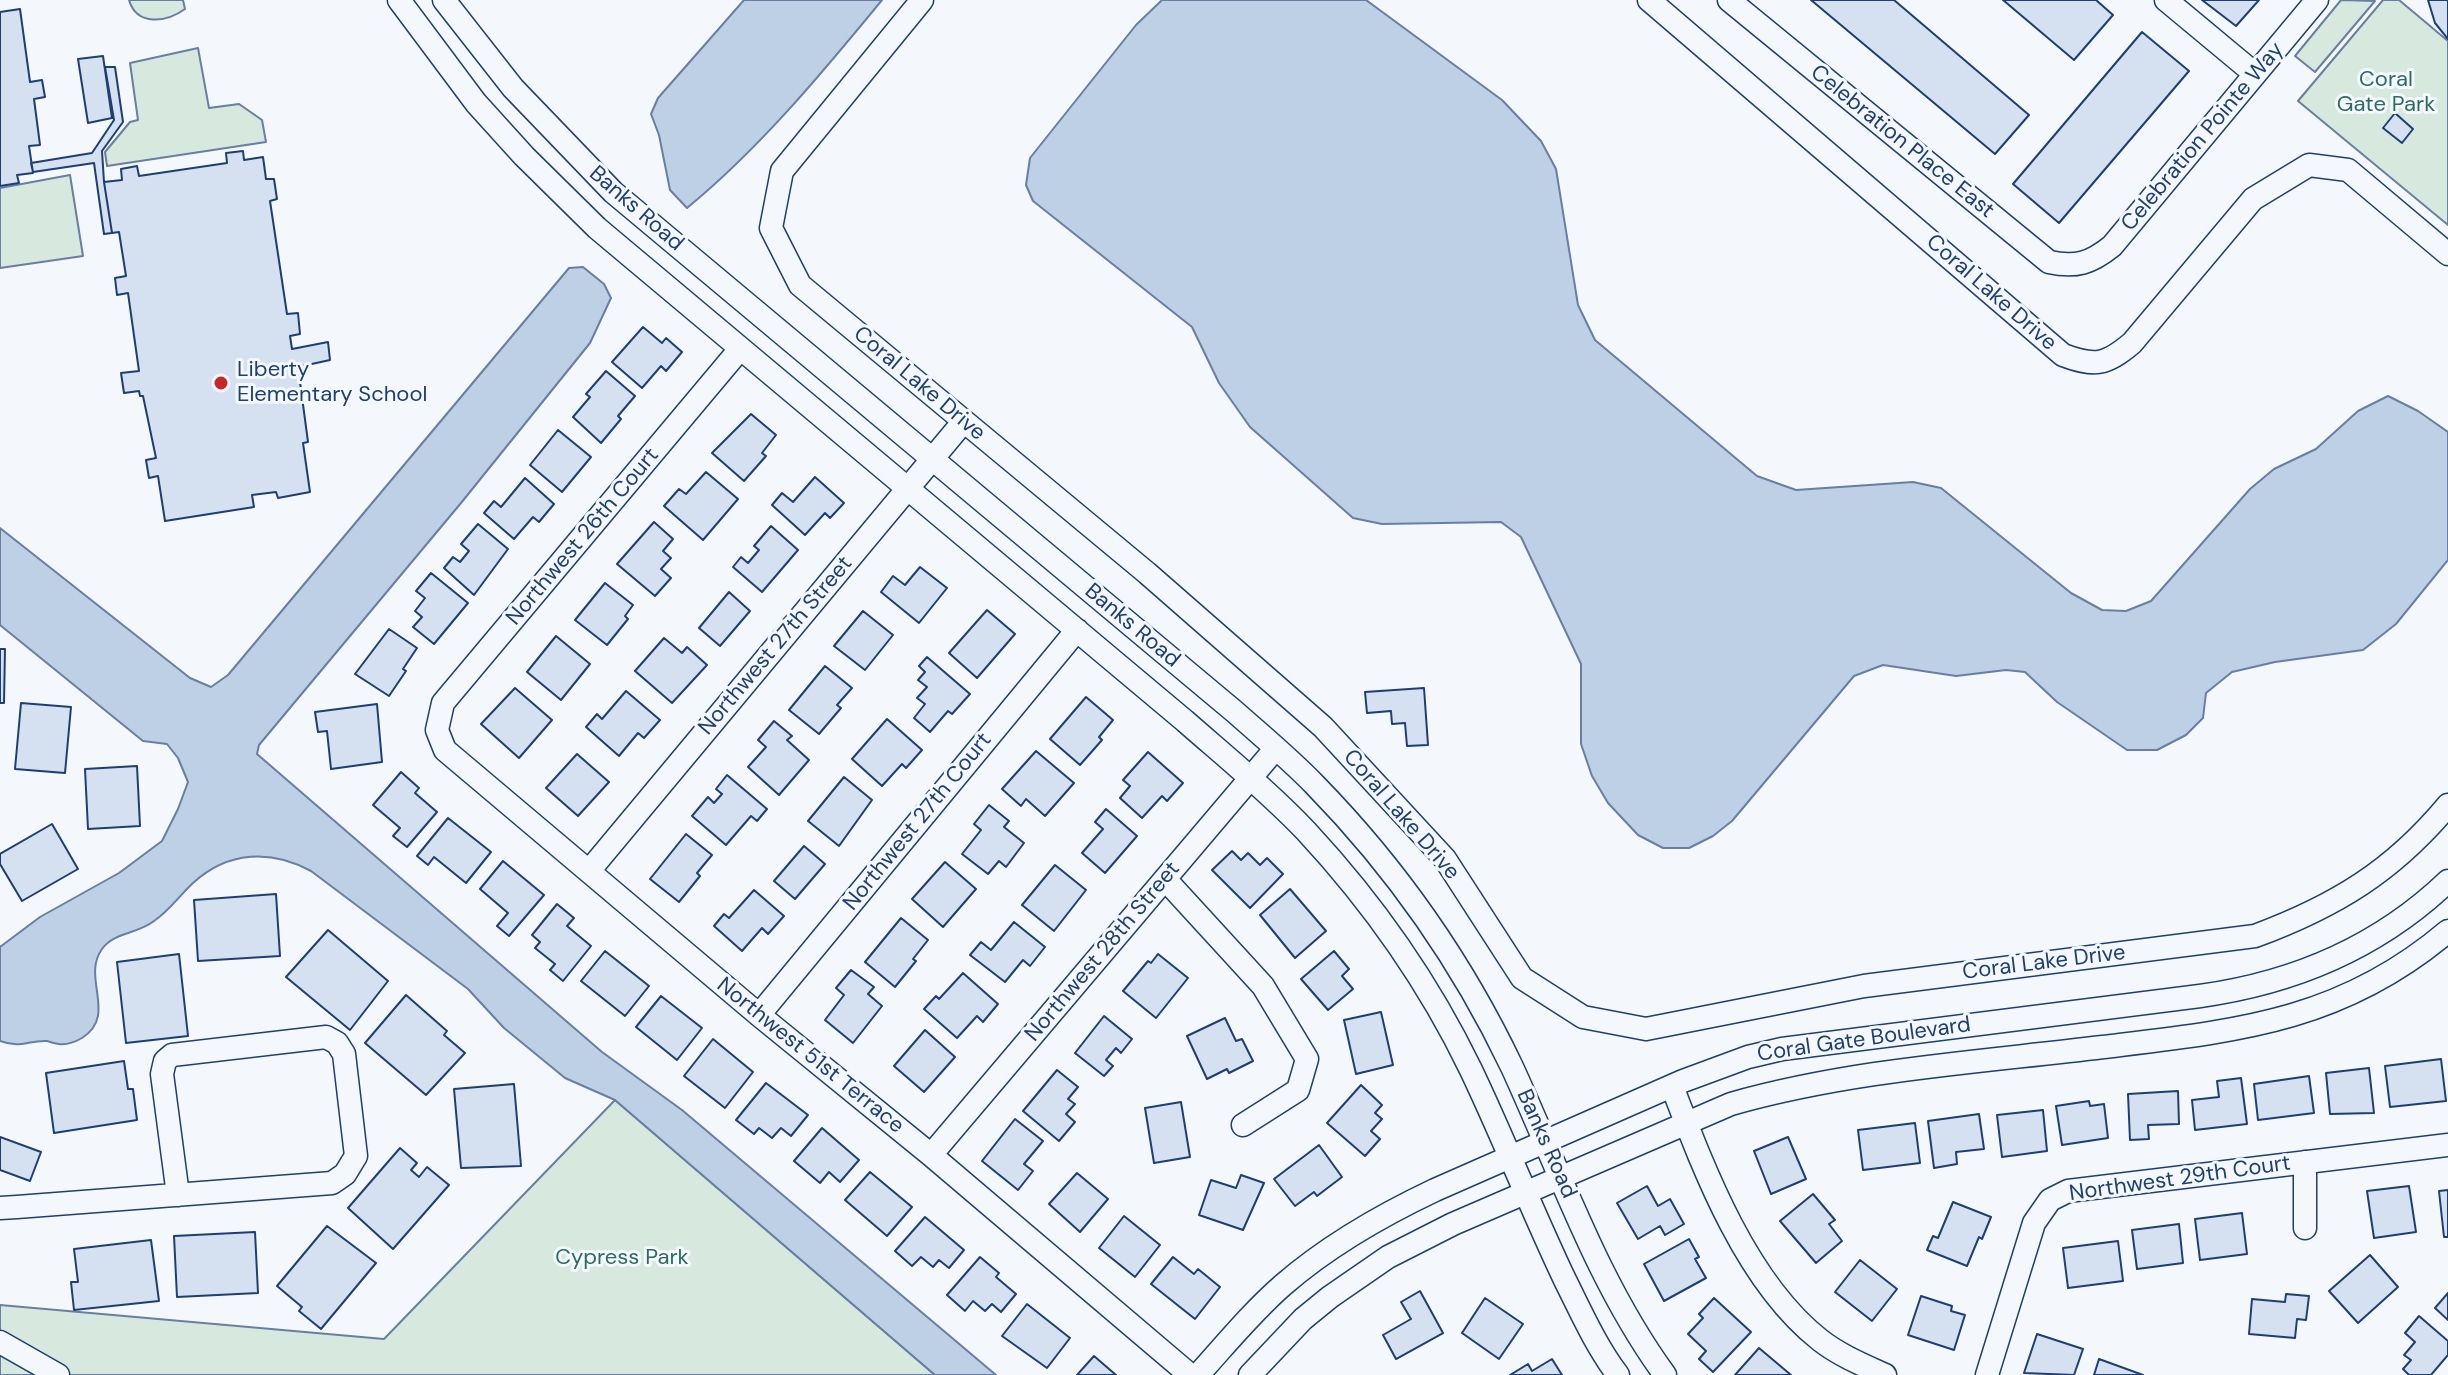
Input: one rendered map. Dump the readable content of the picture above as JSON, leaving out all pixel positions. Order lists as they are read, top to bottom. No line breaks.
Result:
{"streets":{"street":["Celebration Pointe Way","Celebration Place East","Banks Road","Coral Lake Drive","Northwest 26th Court","Northwest 27th Street","Northwest 27th Court","Northwest 28th Street","Coral Gate Boulevard","Northwest 51st Terrace","Northwest 29th Court"]},"crossings":[["Celebration Pointe Way","Celebration Place East"],["Banks Road","Northwest 26th Court"],["Banks Road","Northwest 27th Street"],["Banks Road","Northwest 27th Court"],["Banks Road","Northwest 28th Street"],["Banks Road","Coral Gate Boulevard"],["Coral Lake Drive","Northwest 27th Street"],["Northwest 26th Court","Northwest 51st Terrace"],["Northwest 27th Street","Northwest 51st Terrace"],["Northwest 27th Court","Northwest 51st Terrace"],["Northwest 28th Street","Northwest 51st Terrace"]],"parks":["Coral Gate Park","Cypress Park"],"places":["Liberty Elementary School"]}
